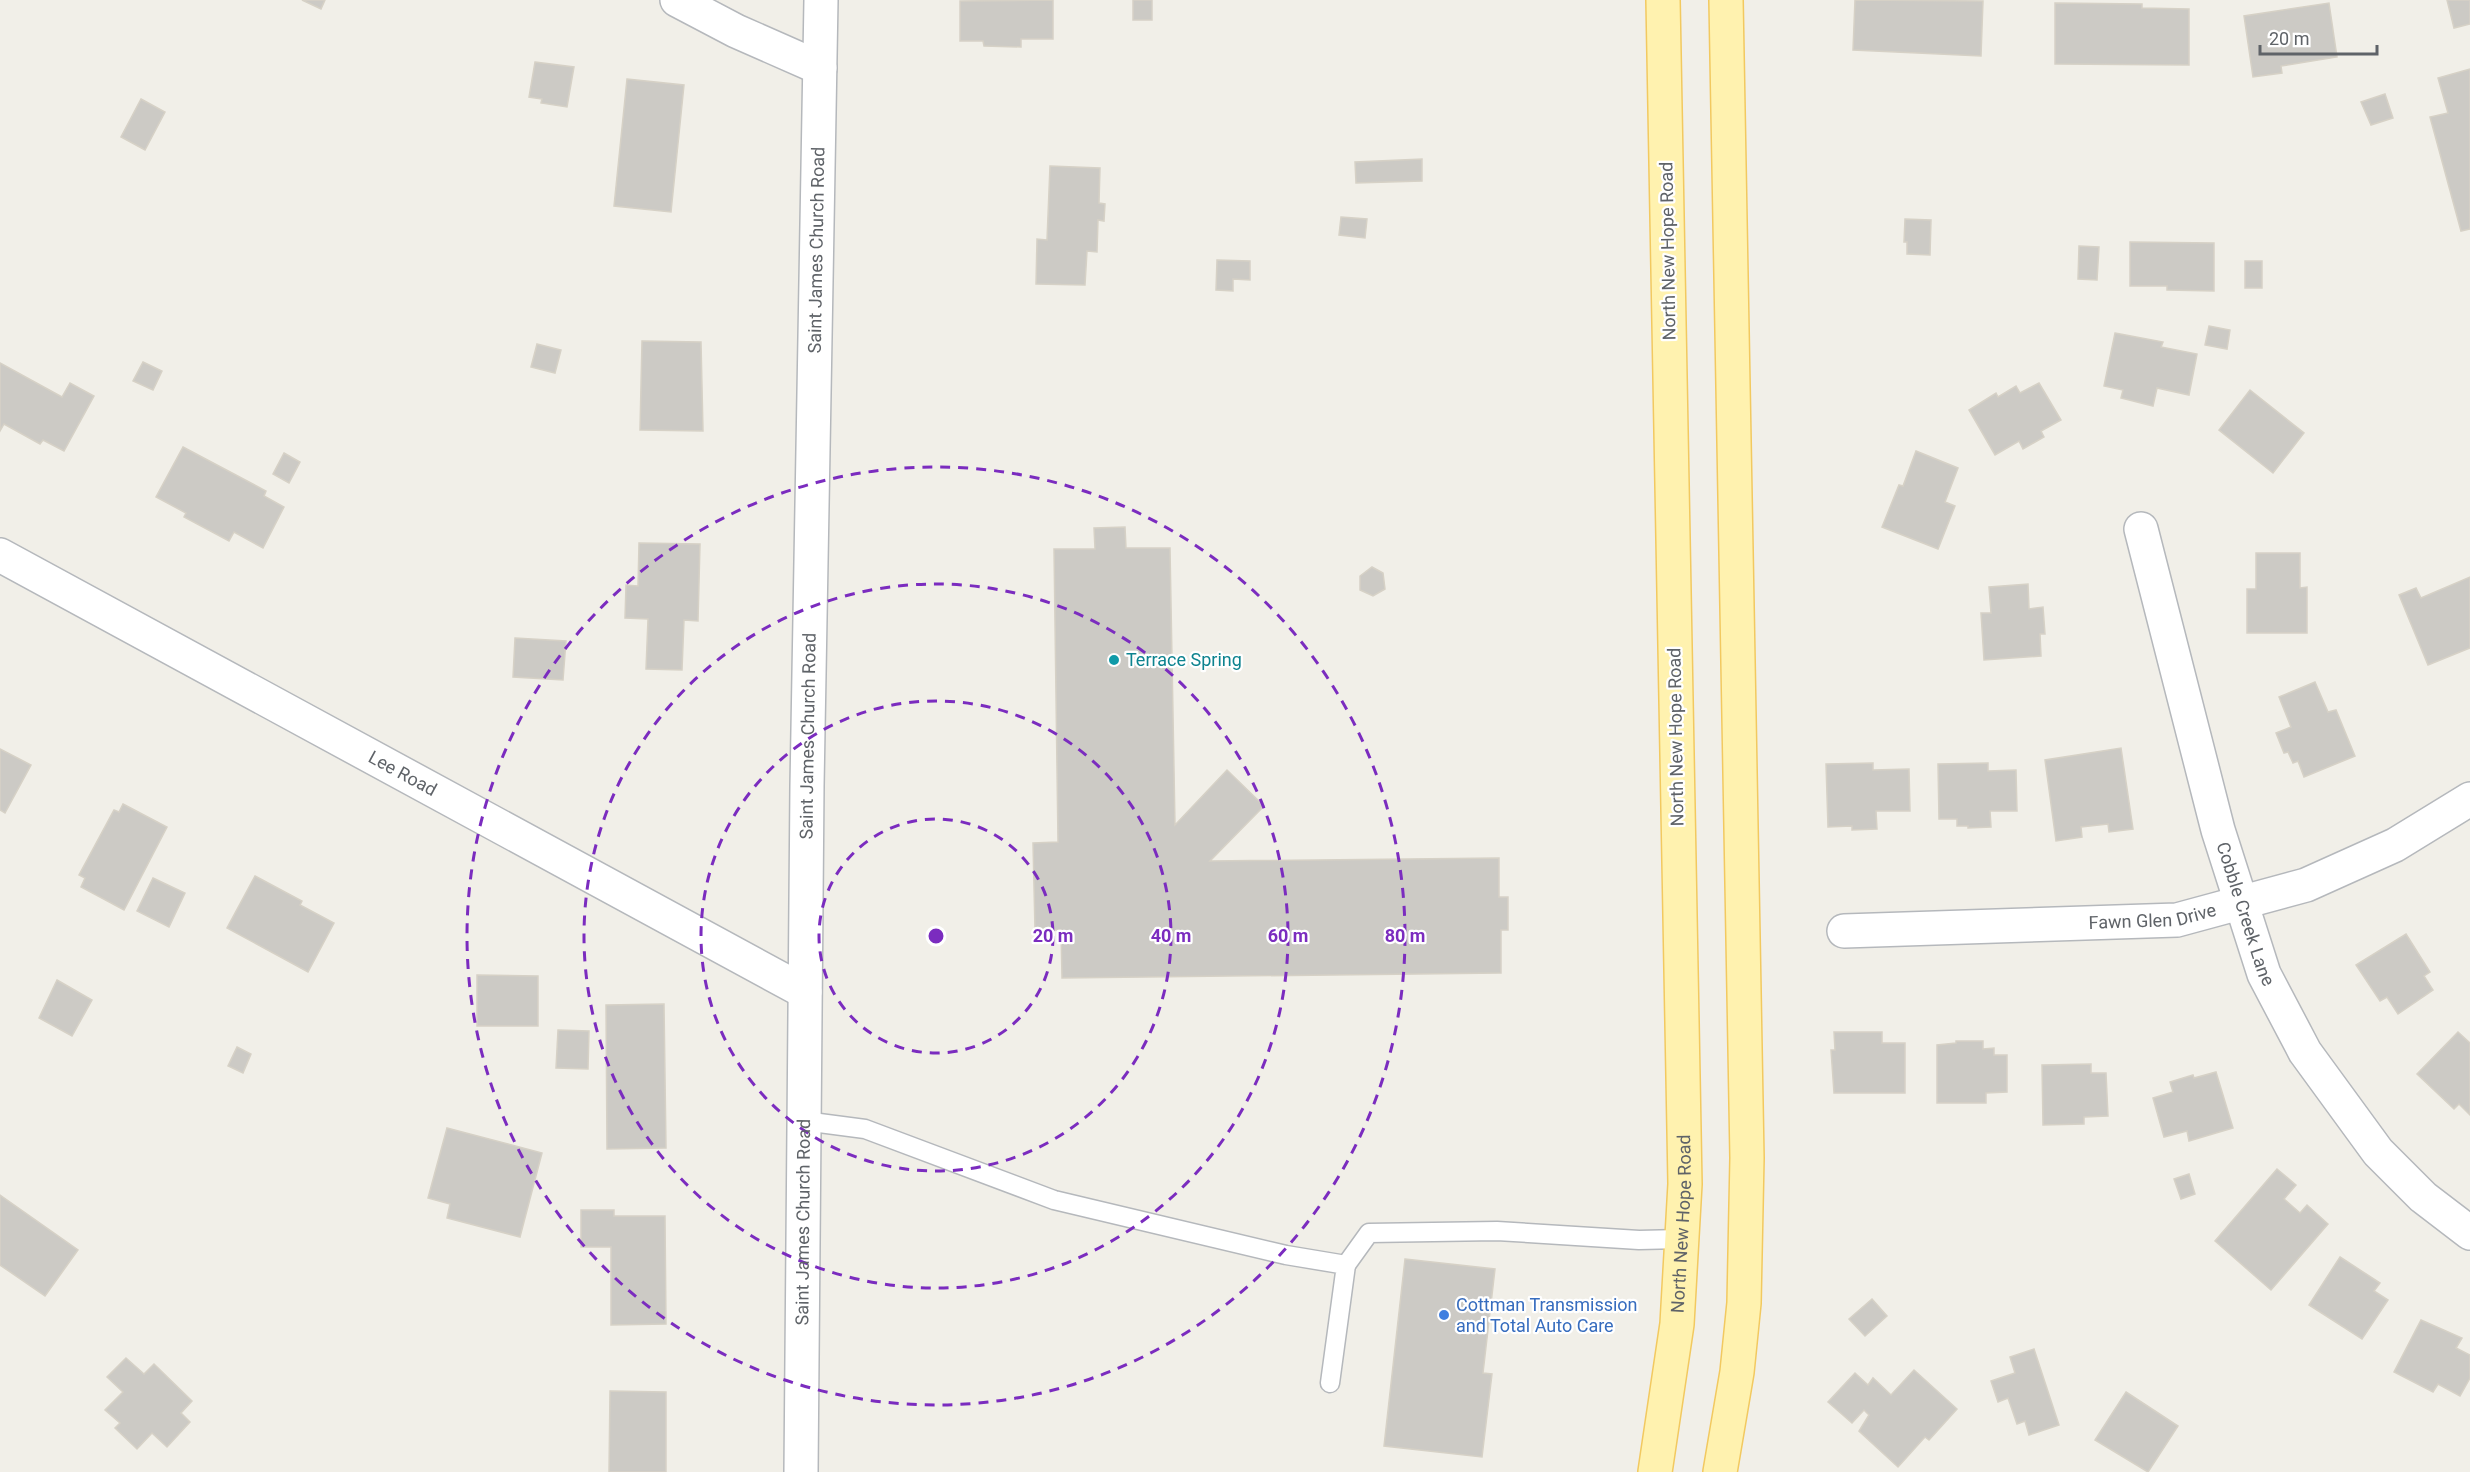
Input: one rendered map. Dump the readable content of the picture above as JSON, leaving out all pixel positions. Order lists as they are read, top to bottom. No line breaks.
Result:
{"streets":{"main road":["North New Hope Road"],"street":["Saint James Church Road","Lee Road","Cobble Creek Lane","Fawn Glen Drive"]},"crossings":[["Saint James Church Road","Lee Road"],["Cobble Creek Lane","Fawn Glen Drive"]],"places":["Terrace Spring","Cottman Transmission and Total Auto Care"],"scale_bar":"20 m","rings":["20 m","40 m","60 m","80 m"]}
